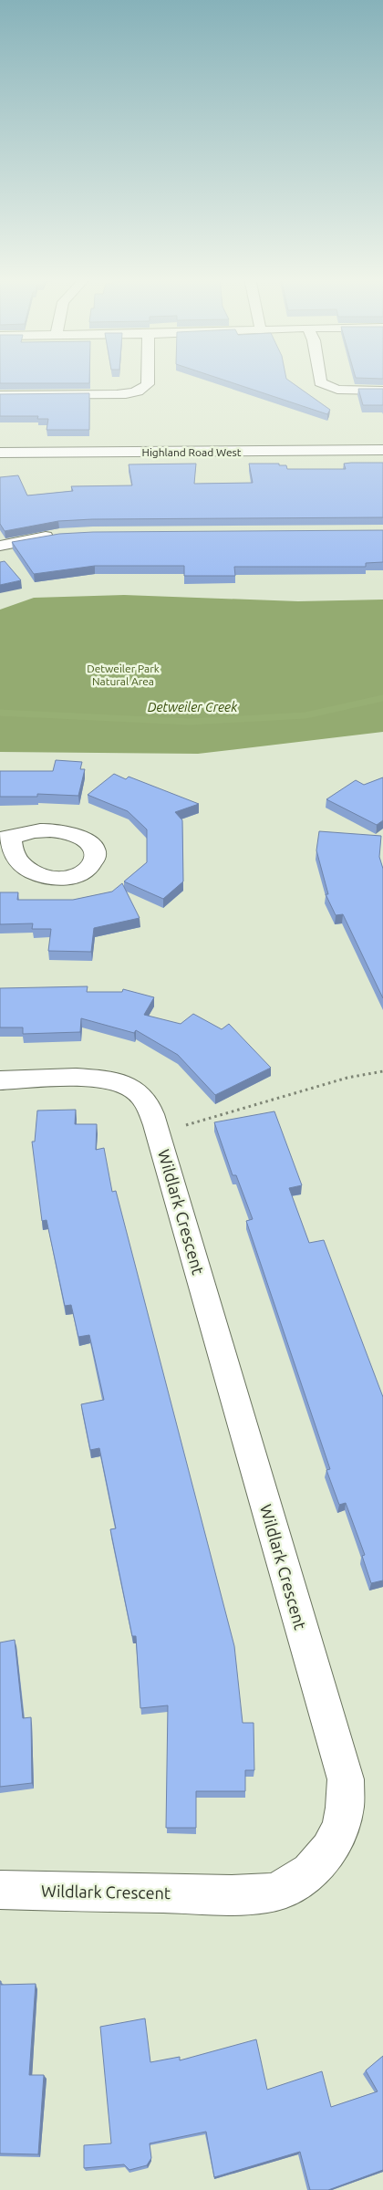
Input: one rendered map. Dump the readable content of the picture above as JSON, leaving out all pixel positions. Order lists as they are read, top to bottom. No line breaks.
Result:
{"streets":{"street":["Highland Road West","Wildlark Crescent"]},"water":["Detweiler Creek"],"parks":["Detweiler Park Natural Area"]}
